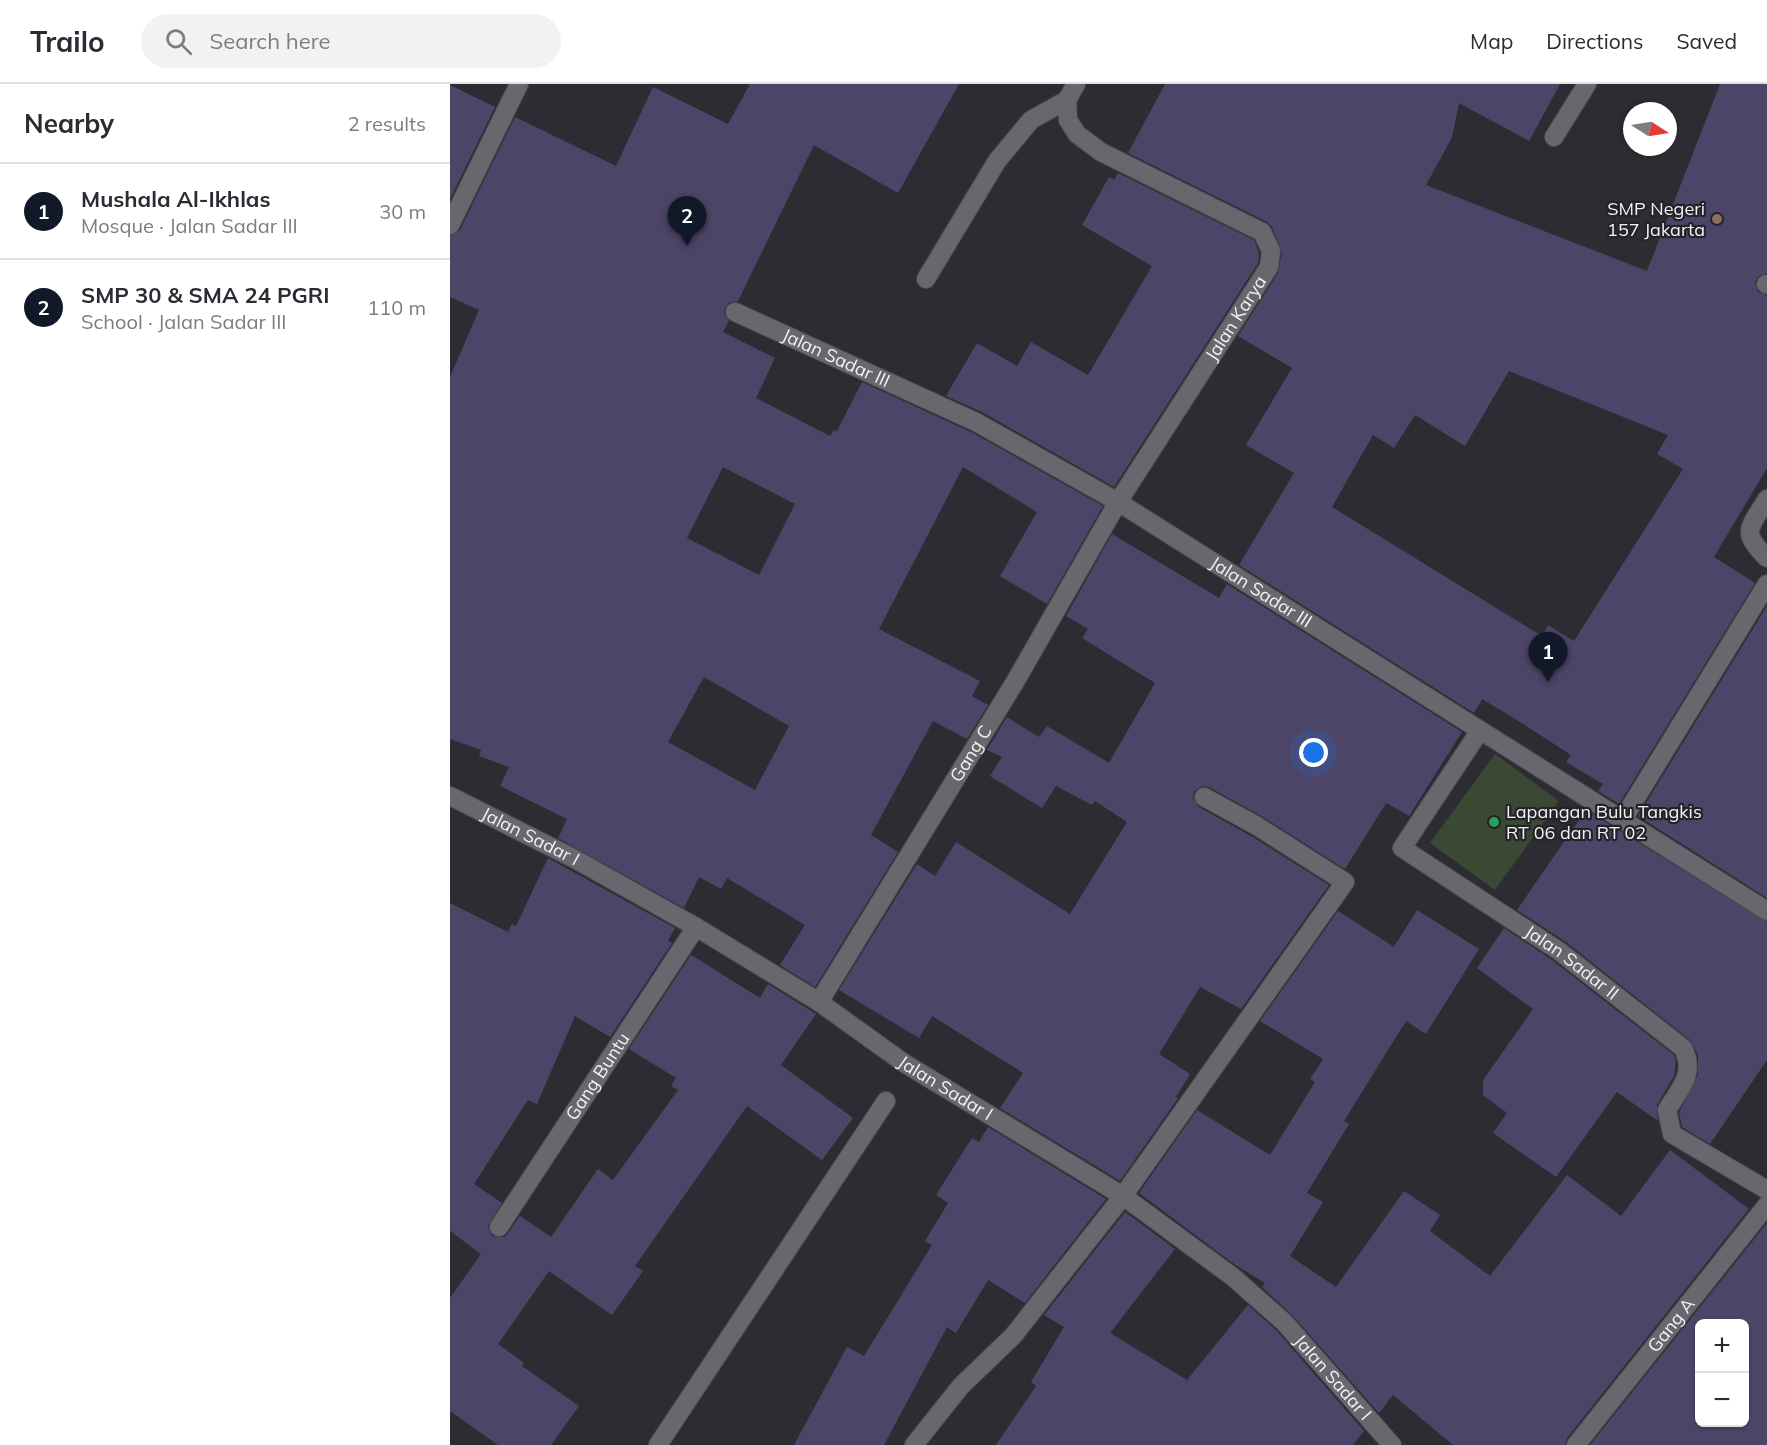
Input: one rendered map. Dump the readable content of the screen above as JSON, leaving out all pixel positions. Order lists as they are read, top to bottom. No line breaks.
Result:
{"streets":{"street":["Jalan Karya","Jalan Sadar III","Gang C","Jalan Sadar I","Jalan Sadar II","Gang Buntu","Gang A"]},"crossings":[["Jalan Karya","Jalan Sadar III"],["Jalan Karya","Gang C"],["Jalan Sadar III","Gang C"],["Jalan Sadar III","Jalan Sadar II"],["Gang C","Jalan Sadar I"],["Jalan Sadar I","Gang Buntu"]],"places":["SMP Negeri 157 Jakarta","Lapangan Bulu Tangkis RT 06 dan RT 02"],"north":"right","page":{"header":"Trailo","search":"Search here","nav":["Map","Directions","Saved"],"heading":["Nearby","2 results"],"list":[{"mark":"1","name":"Mushala Al-Ikhlas","note":"Mosque · Jalan Sadar III","value":"30 m"},{"mark":"2","name":"SMP 30 & SMA 24 PGRI","note":"School · Jalan Sadar III","value":"110 m"}],"pins":["2","1"],"map_buttons":["+","−"]}}
